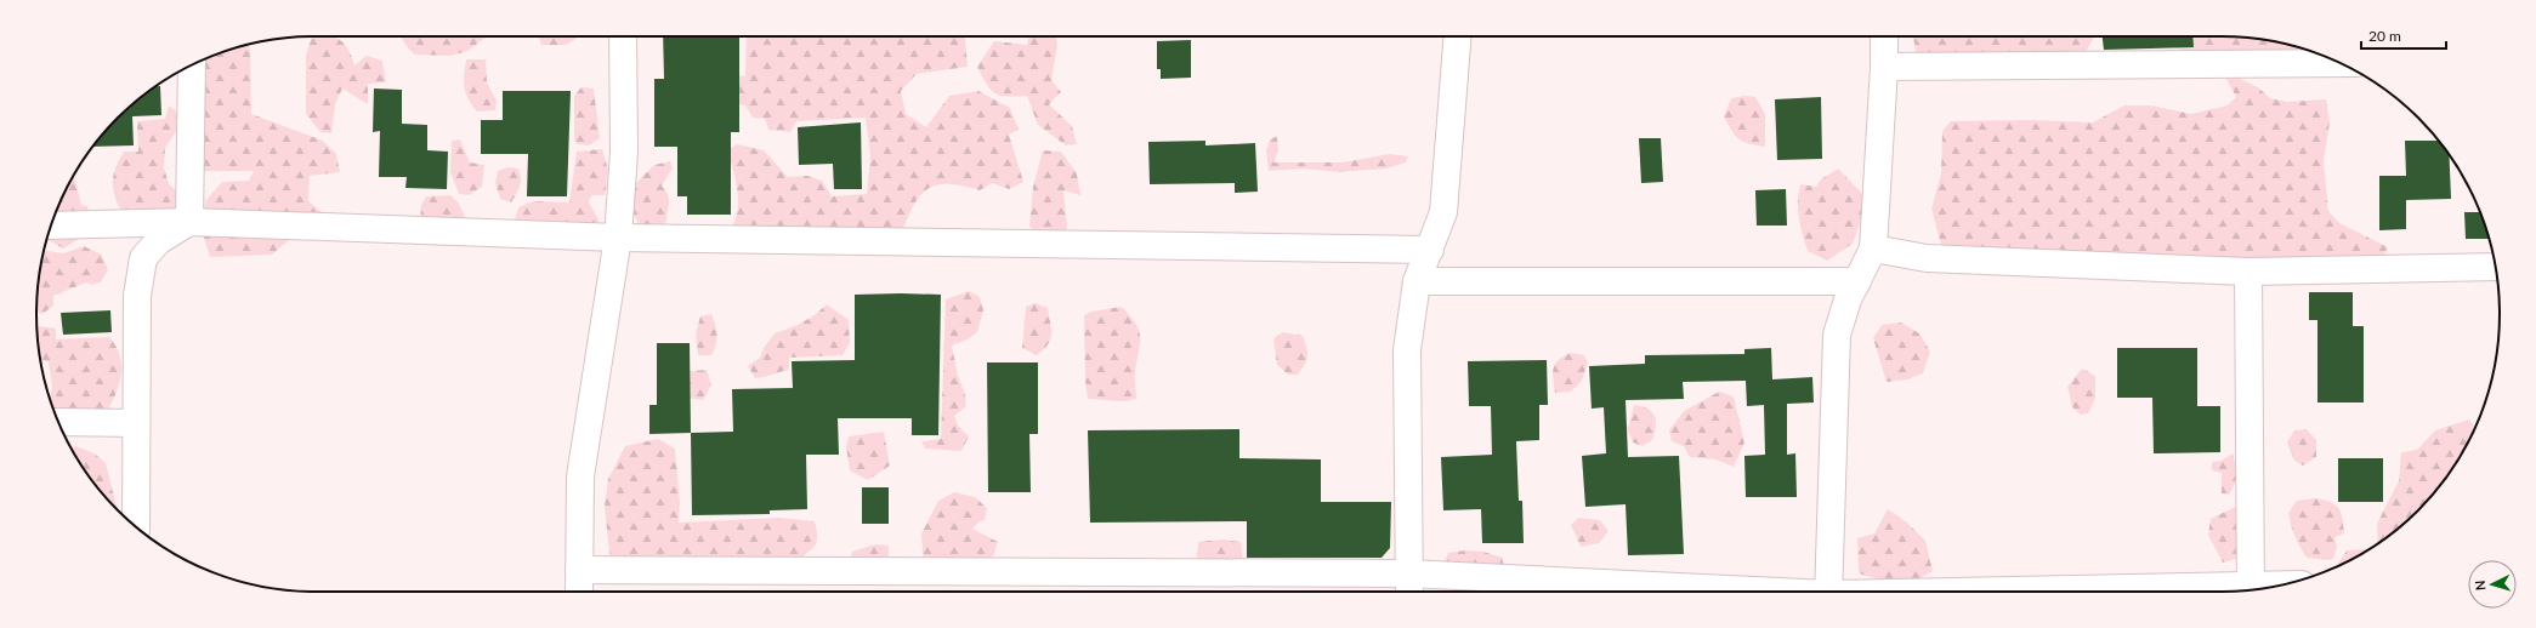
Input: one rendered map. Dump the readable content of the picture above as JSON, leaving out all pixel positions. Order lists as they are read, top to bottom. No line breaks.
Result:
{"scale_bar":"20 m","north":"left"}
